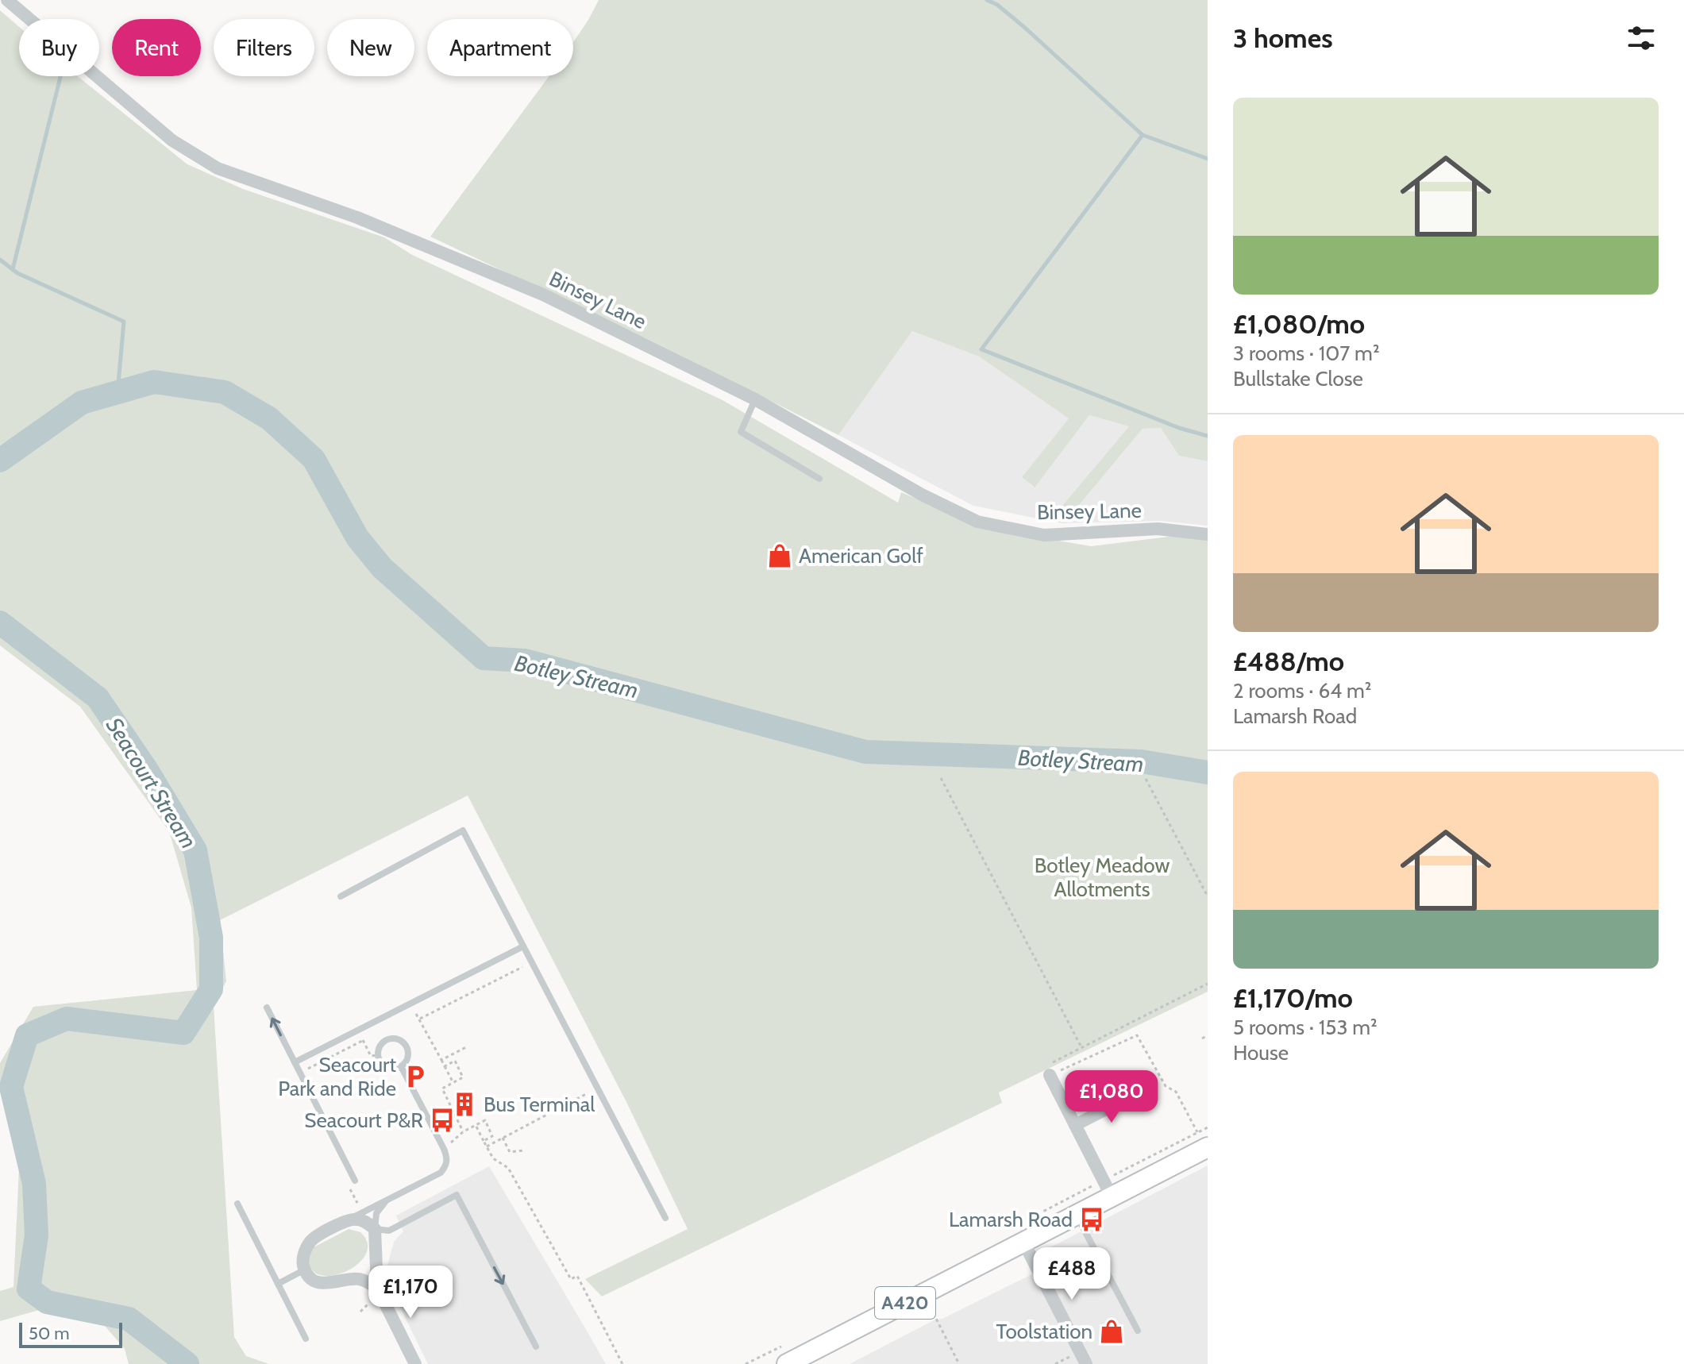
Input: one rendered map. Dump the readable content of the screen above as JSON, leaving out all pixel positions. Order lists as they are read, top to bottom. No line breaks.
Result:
{"streets":{"main road":["A420"],"street":["Binsey Lane"]},"water":["Botley Stream","Seacourt Stream"],"parks":["Botley Meadow Allotments"],"places":{"shop":["American Golf","Toolstation"],"parking":["Seacourt Park and Ride"],"building":["Bus Terminal"],"bus stop":["Seacourt P&R","Lamarsh Road"]},"scale_bar":"50 m","page":{"heading":"3 homes","chip":["Buy","Rent","Filters","New","Apartment"],"list":[{"name":"£1,080/mo","note":"3 rooms · 107 m² · Bullstake Close"},{"name":"£488/mo","note":"2 rooms · 64 m² · Lamarsh Road"},{"name":"£1,170/mo","note":"5 rooms · 153 m² · House"}],"price":["£1,080","£488","£1,170"],"scale":"50 m"}}
